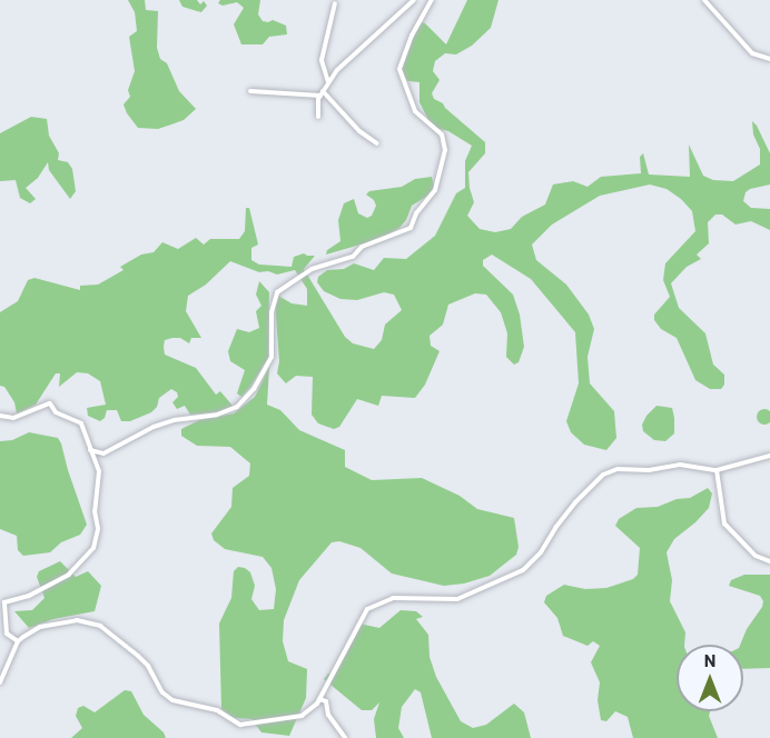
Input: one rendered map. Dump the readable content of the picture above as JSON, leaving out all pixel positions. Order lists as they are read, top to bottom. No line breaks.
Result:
{"north":"top"}
